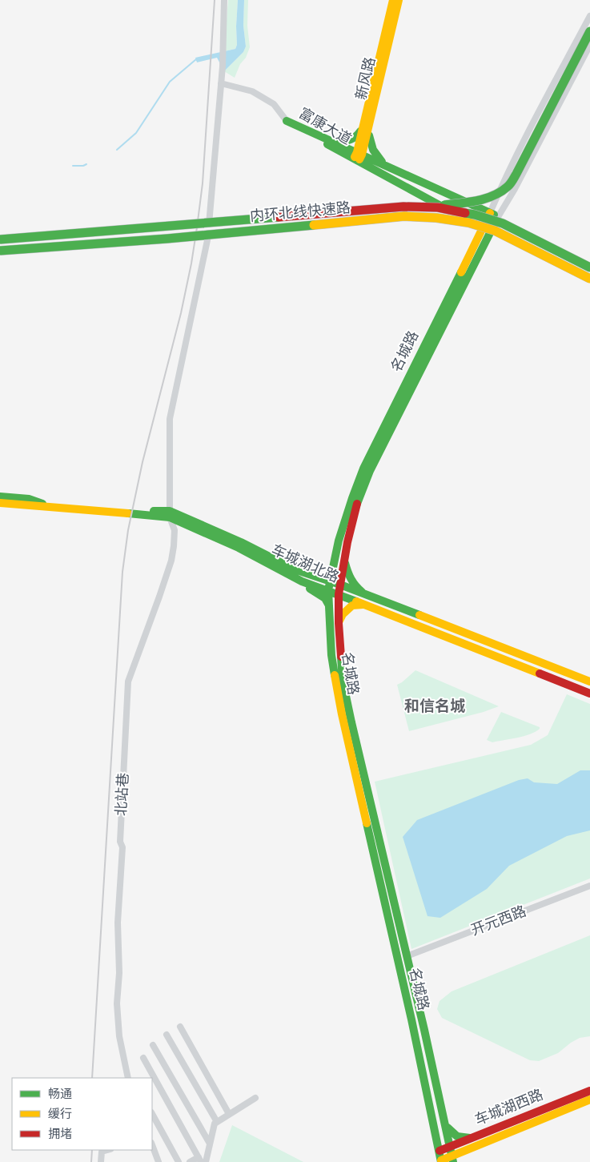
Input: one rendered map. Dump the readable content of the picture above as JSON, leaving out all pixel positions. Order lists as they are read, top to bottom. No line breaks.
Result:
{"streets":{"main road":["新风路","富康大道","内环北线快速路","名城路","车城湖北路","车城湖西路"],"street":["北站巷","开元西路"]},"crossings":[["新风路","富康大道"],["富康大道","名城路"],["名城路","车城湖北路"],["名城路","开元西路"],["名城路","车城湖西路"],["车城湖北路","北站巷"]],"districts":["和信名城"],"legend":["畅通","缓行","拥堵"]}
